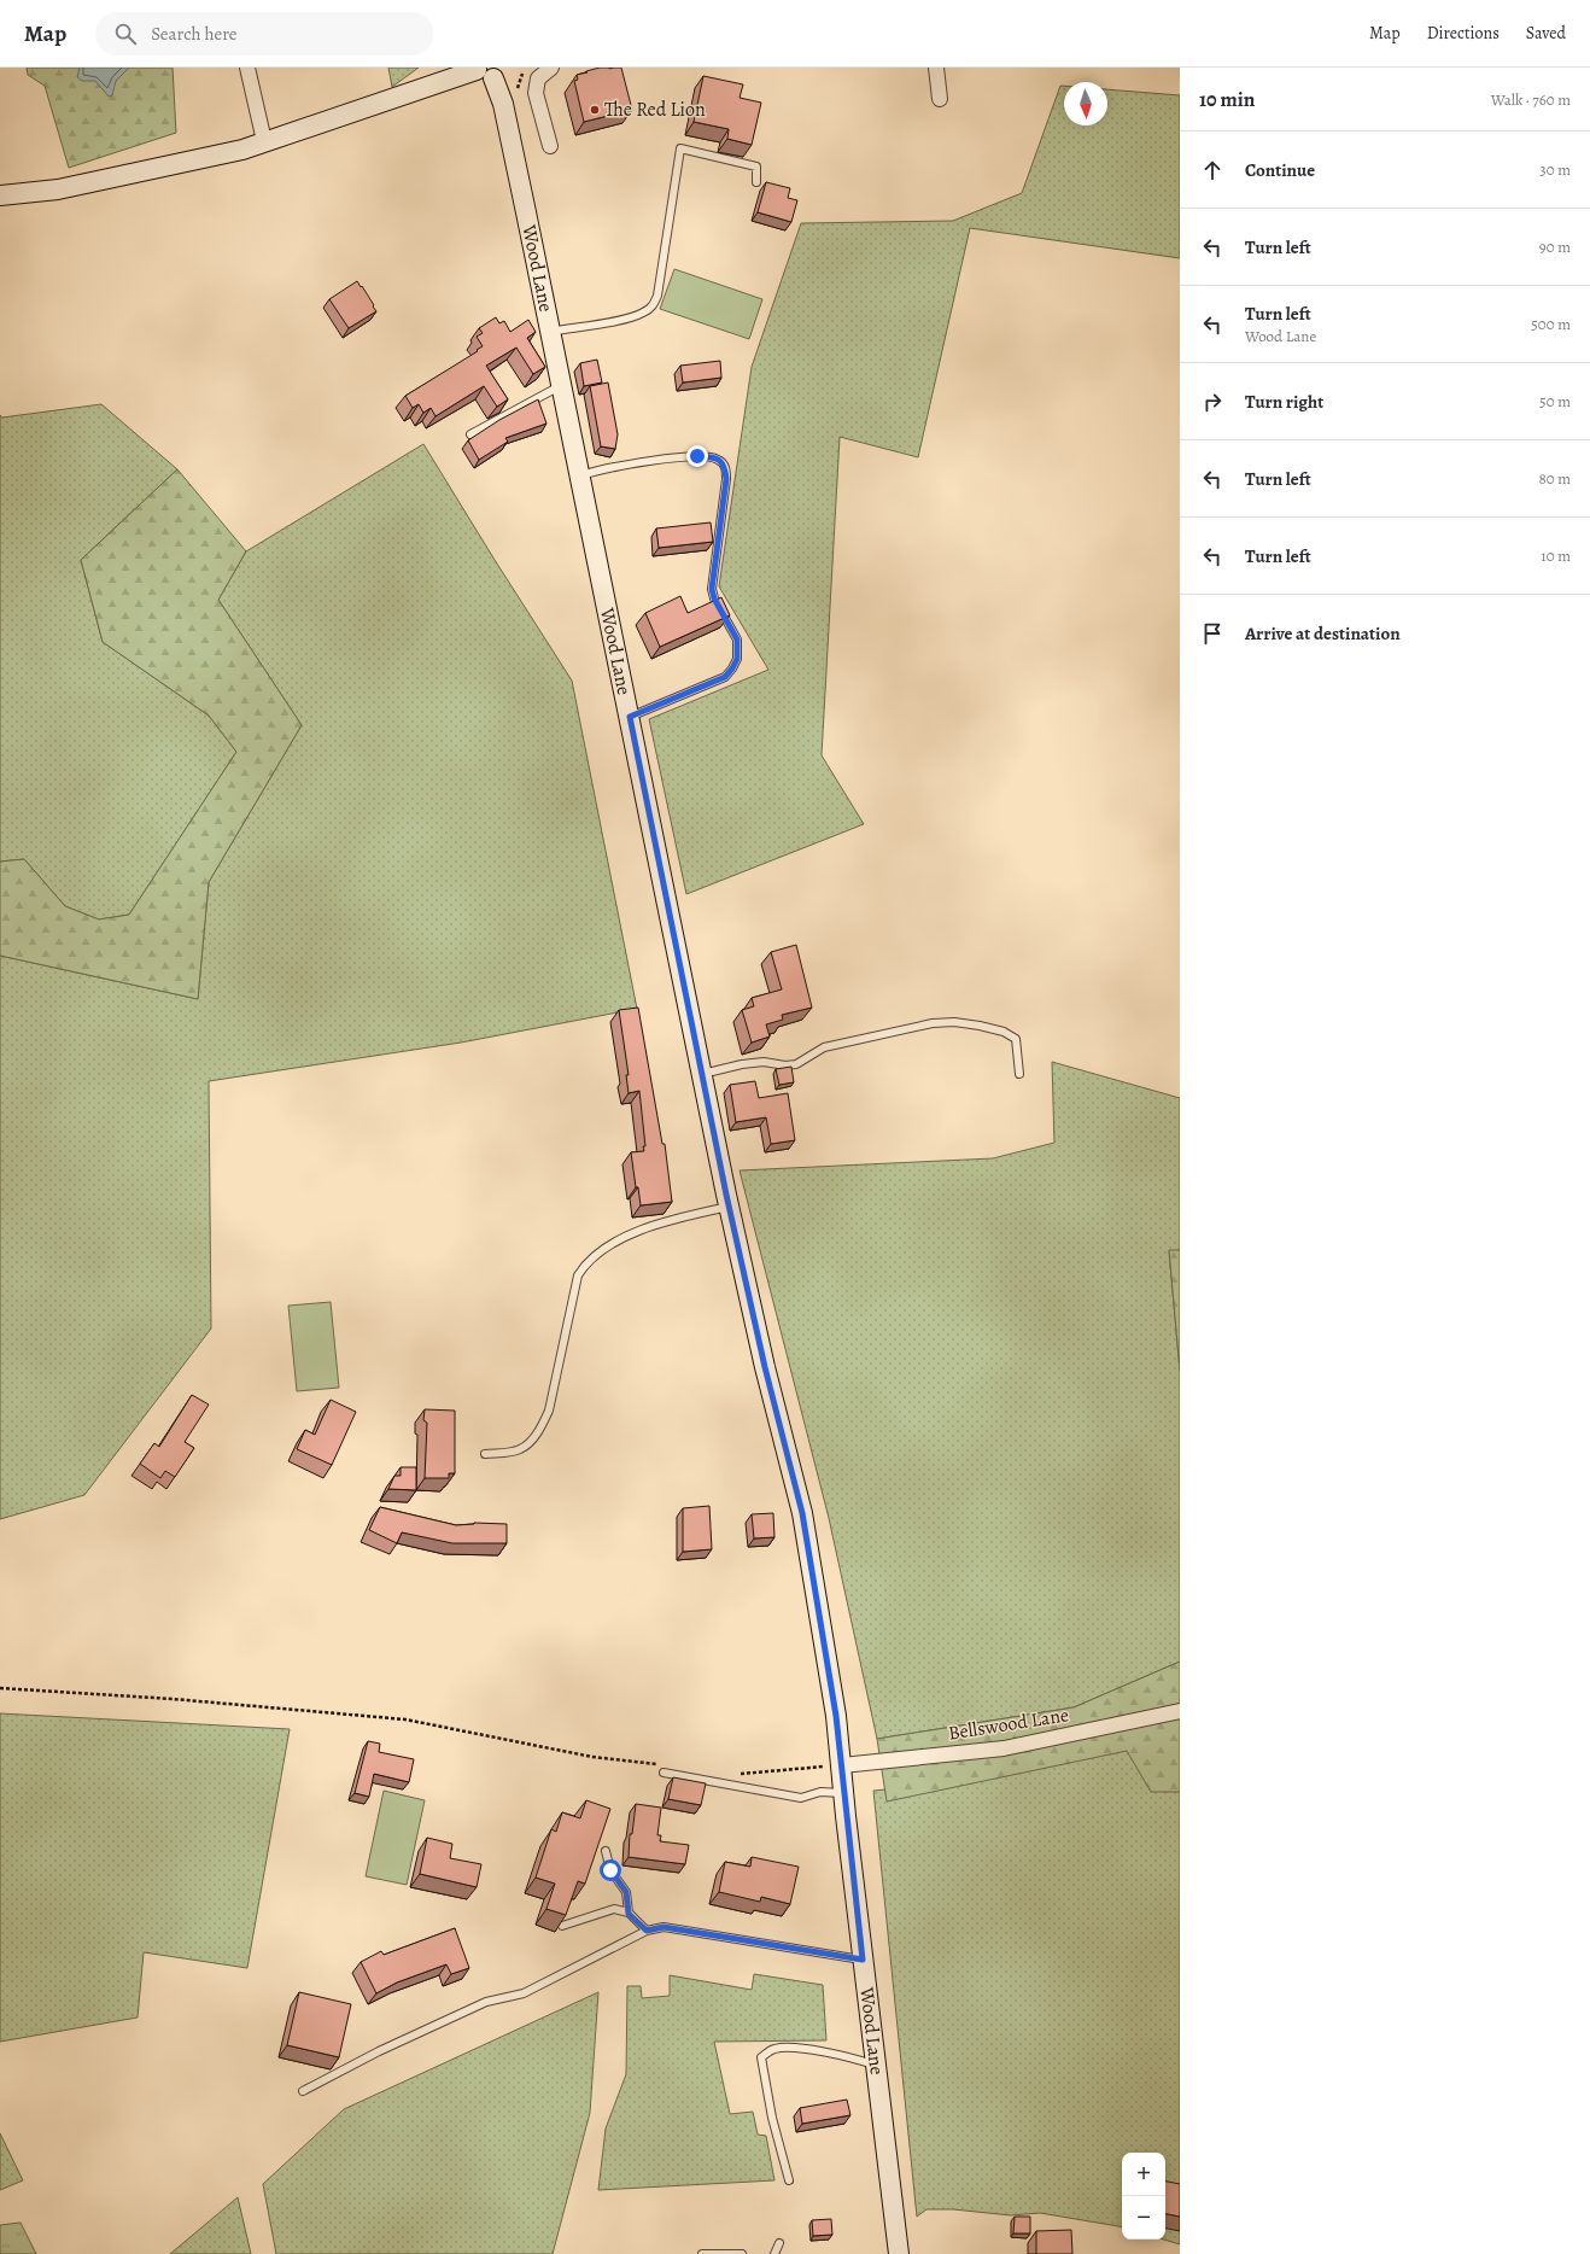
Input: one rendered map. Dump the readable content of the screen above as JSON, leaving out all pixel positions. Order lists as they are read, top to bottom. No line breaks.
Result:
{"streets":{"street":["Wood Lane","Bellswood Lane"]},"crossings":[["Wood Lane","Bellswood Lane"]],"places":["The Red Lion"],"north":"bottom","page":{"header":"Map","search":"Search here","nav":["Map","Directions","Saved"],"heading":["10 min","Walk · 760 m"],"list":[["Continue","30 m"],["Turn left","90 m"],["Turn left","Wood Lane","500 m"],["Turn right","50 m"],["Turn left","80 m"],["Turn left","10 m"],"Arrive at destination"],"map_buttons":["+","−"]}}
